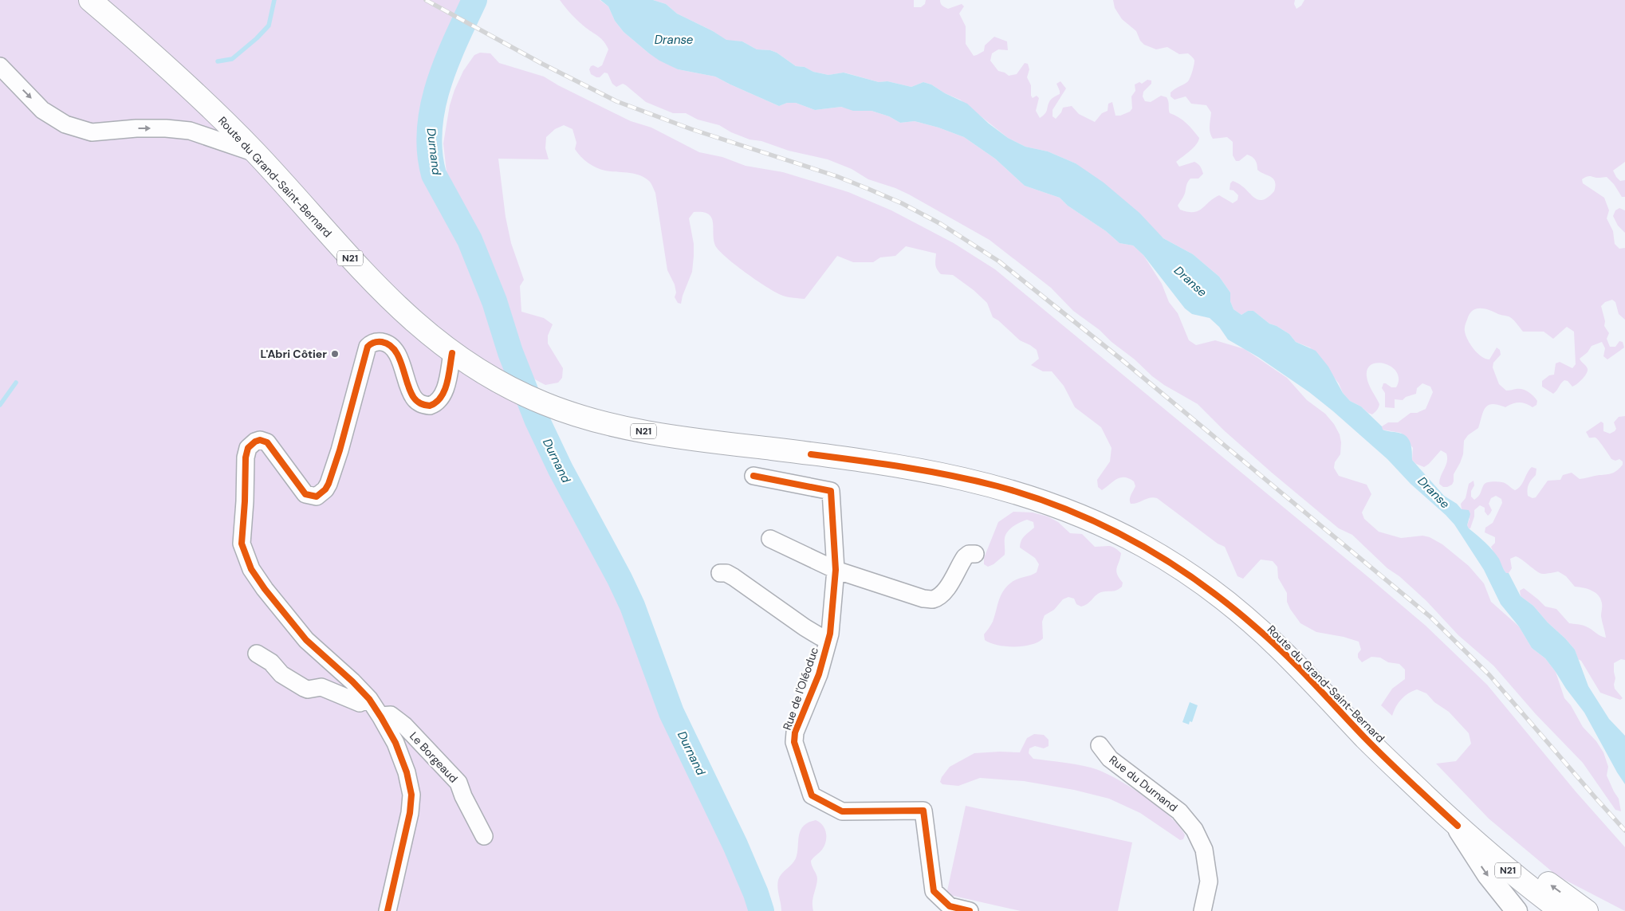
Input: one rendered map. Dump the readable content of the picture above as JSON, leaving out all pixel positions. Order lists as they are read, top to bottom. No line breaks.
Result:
{"streets":{"main road":["Route du Grand-Saint-Bernard","N21"],"street":["Rue de l'Oléoduc","Le Borgeaud","Rue du Durnand"]},"water":["Dranse","Durnand"],"places":["L'Abri Côtier"]}
